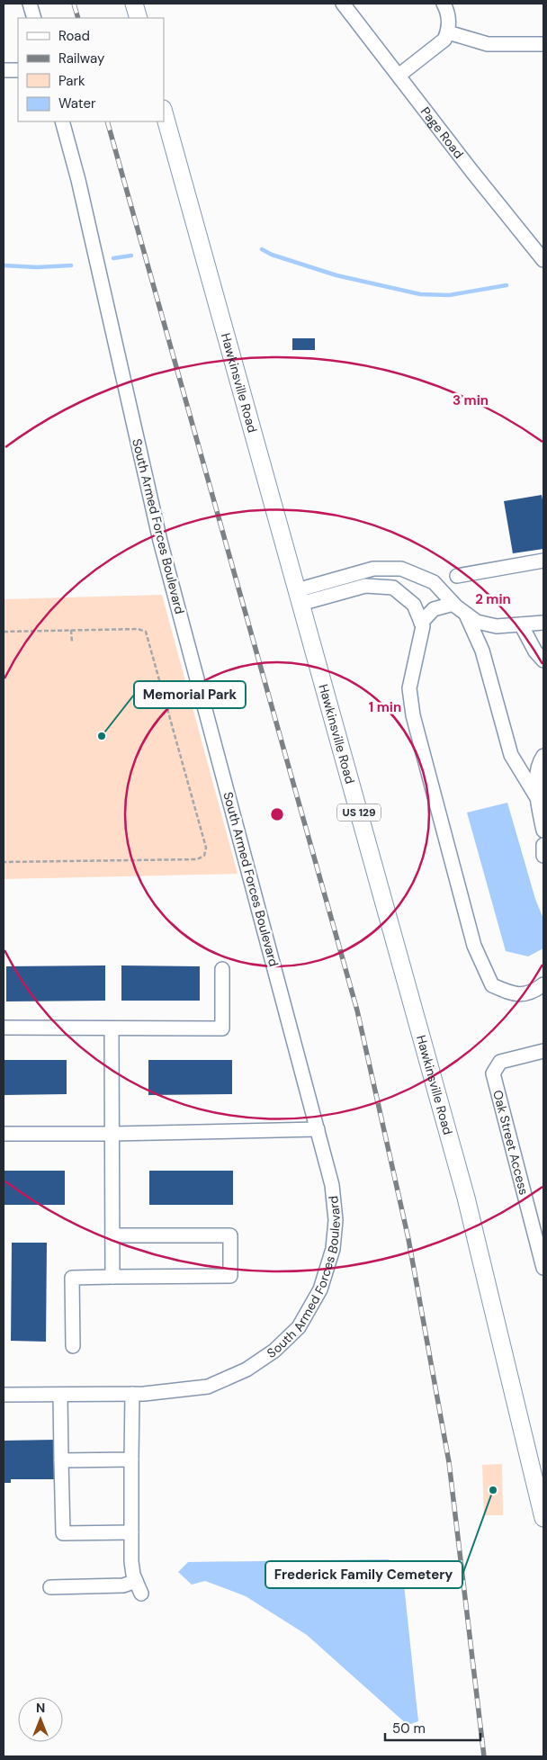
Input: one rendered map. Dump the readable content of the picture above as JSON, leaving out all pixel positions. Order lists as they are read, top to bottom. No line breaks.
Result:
{"streets":{"main road":["Hawkinsville Road","US 129"],"street":["Page Road","South Armed Forces Boulevard","Oak Street Access"]},"places":["Memorial Park","Frederick Family Cemetery"],"legend":["Road","Railway","Park","Water"],"scale_bar":"50 m","north":"top","rings":["3 min","2 min","1 min"]}
